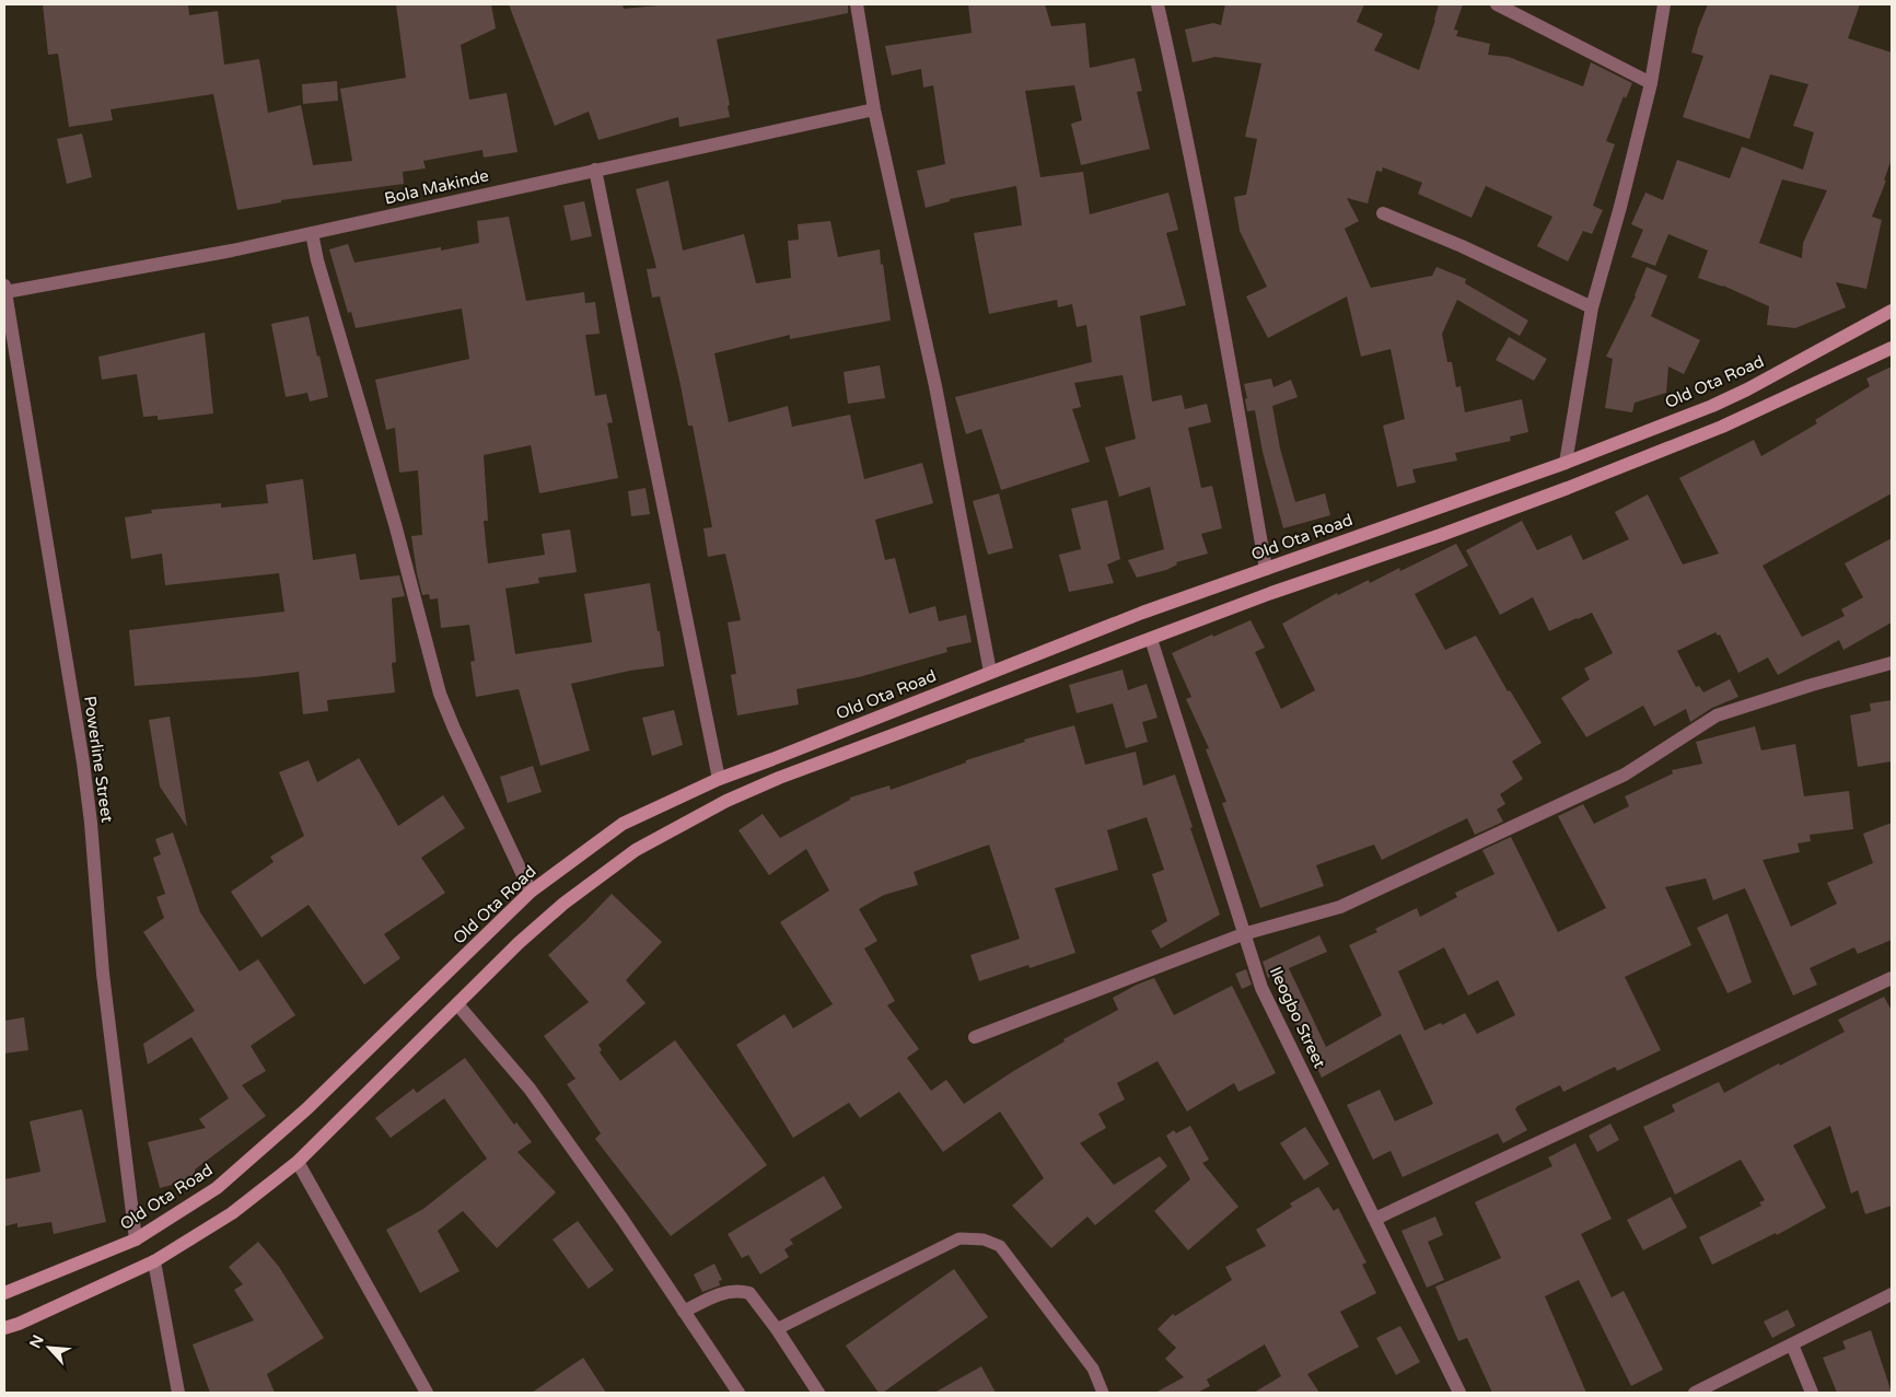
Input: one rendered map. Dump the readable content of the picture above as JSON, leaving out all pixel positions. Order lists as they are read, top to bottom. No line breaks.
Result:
{"streets":{"street":["Bola Makinde","Old Ota Road","Powerline Street","Ileogbo Street"]},"crossings":[["Bola Makinde","Powerline Street"],["Old Ota Road","Powerline Street"]],"north":"top left"}
